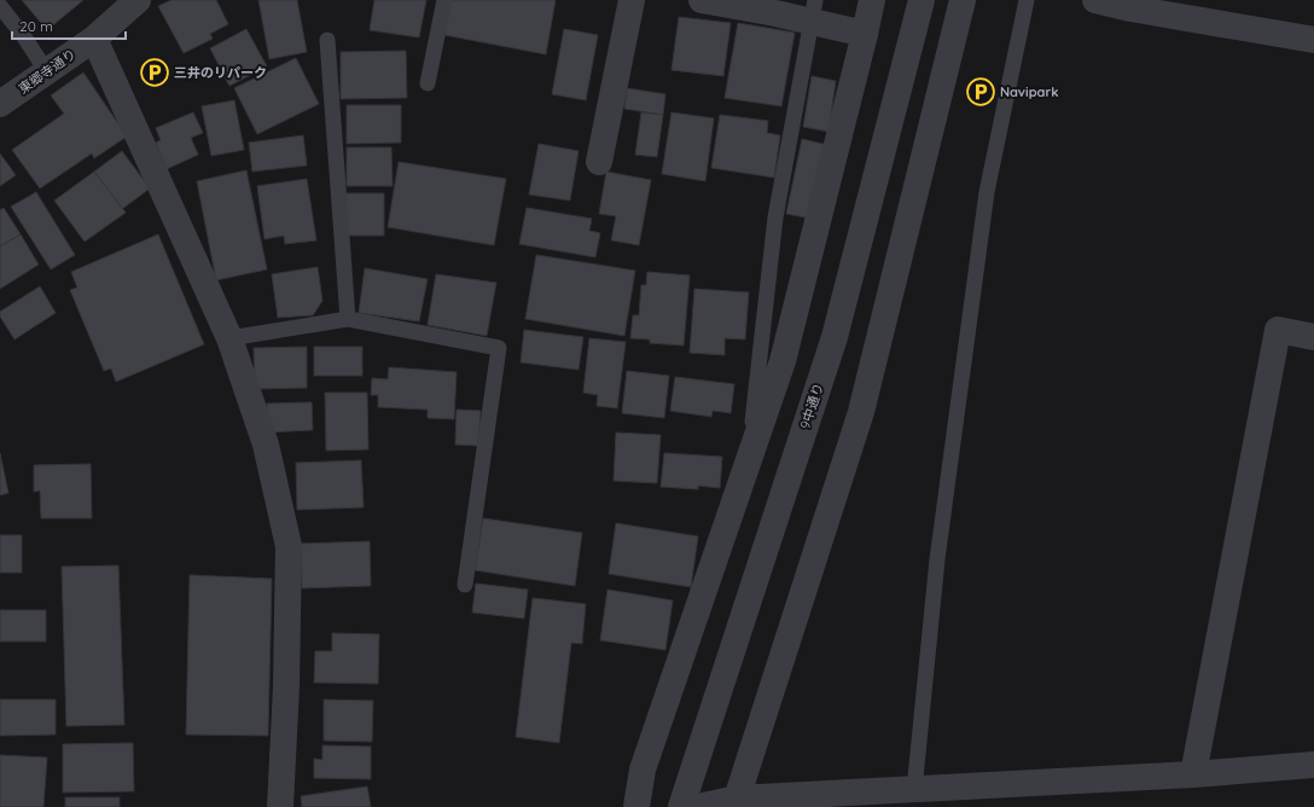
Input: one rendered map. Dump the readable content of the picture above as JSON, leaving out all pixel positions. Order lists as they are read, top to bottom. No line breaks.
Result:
{"streets":{"street":["東郷寺通り","9中通り"]},"places":{"parking":["三井のリパーク","Navipark"]},"scale_bar":"20 m"}
